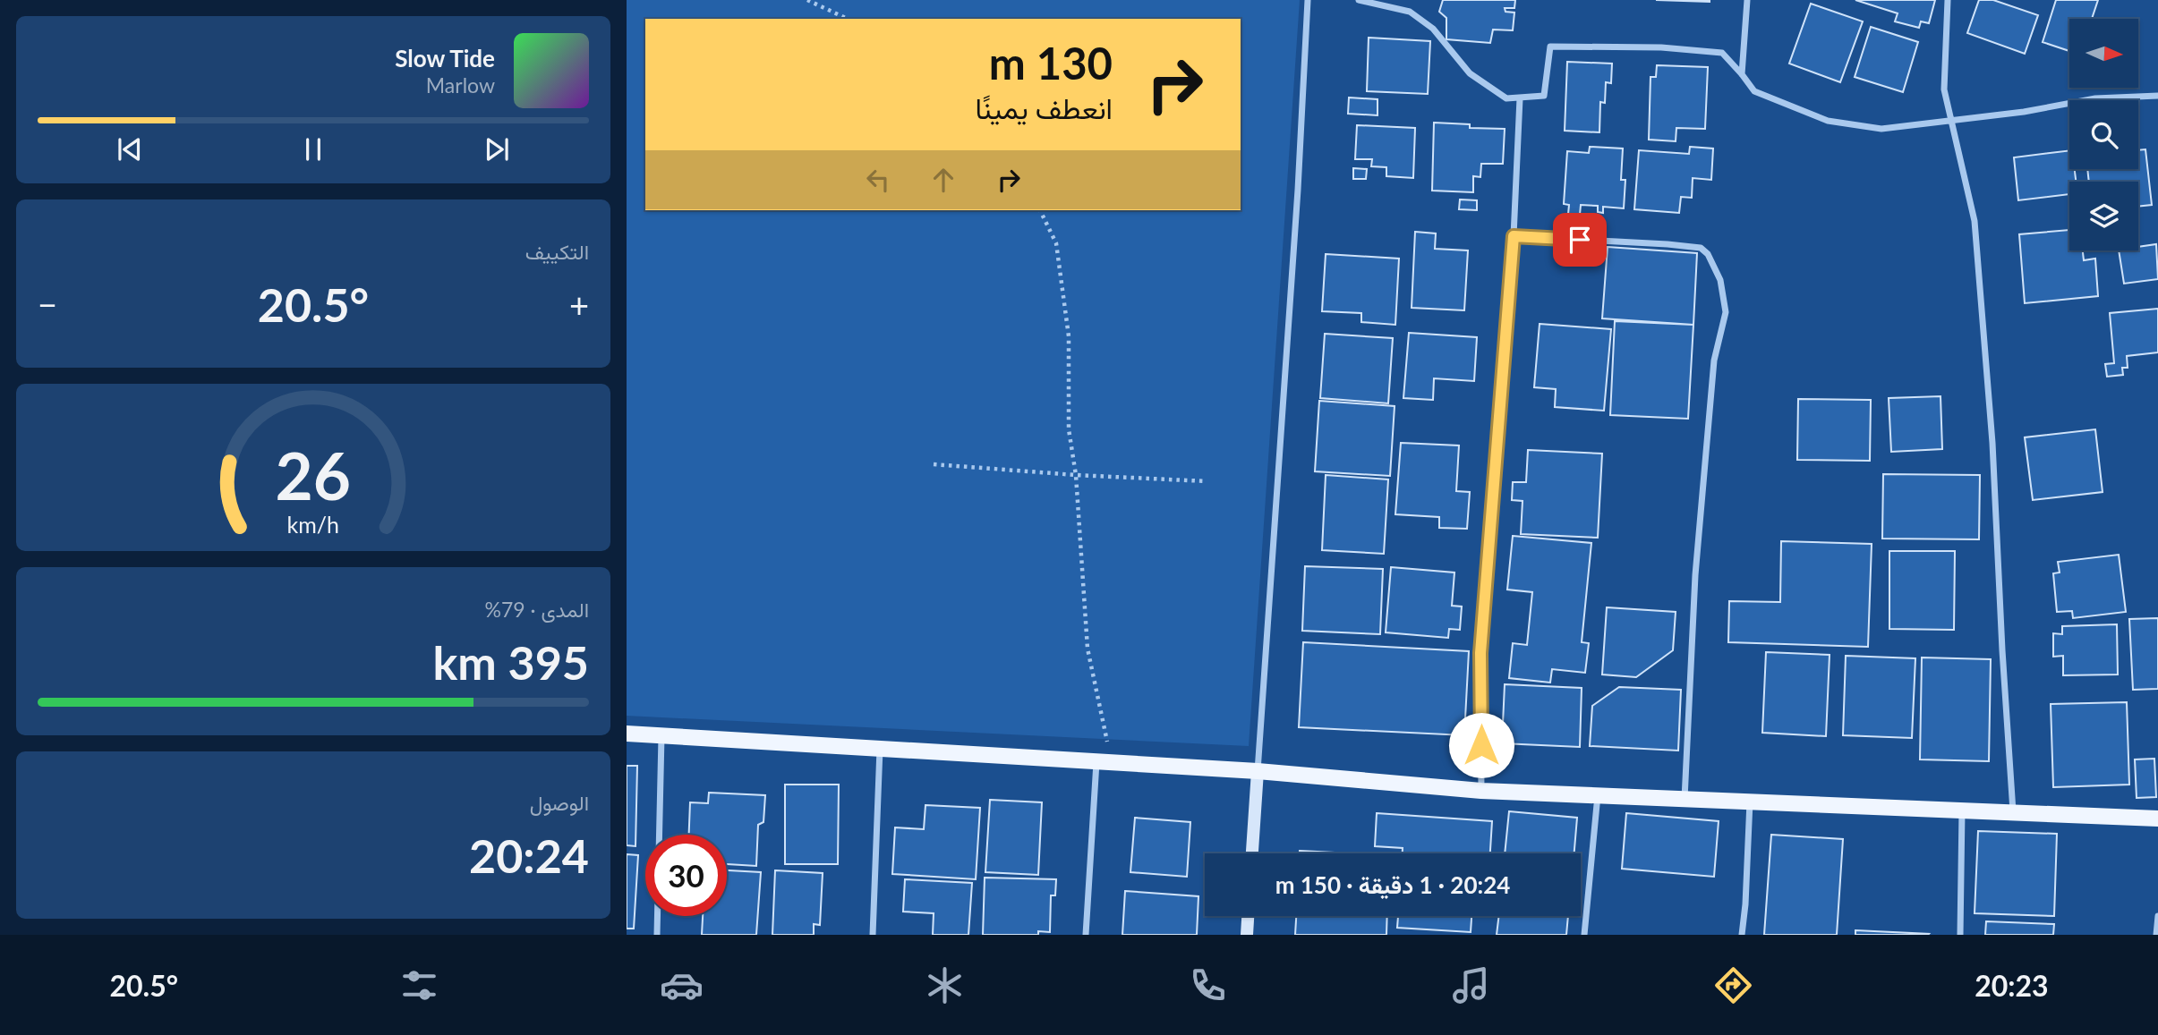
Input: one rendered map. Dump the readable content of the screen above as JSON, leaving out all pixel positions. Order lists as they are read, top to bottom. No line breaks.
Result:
{"north":"right","page":{"turn":["130 m","انعطف يمينًا"],"song":["Slow Tide","Marlow"],"tile":["التكييف",["المدى · 79%","395 km"],["الوصول","20:24"]],"heat":["−","20.5°","+"],"limit":"30","trip":"20:24 · 1 دقيقة · 150 m","tabs":["20:23","20.5°"],"gauge":["26","km/h"]}}
